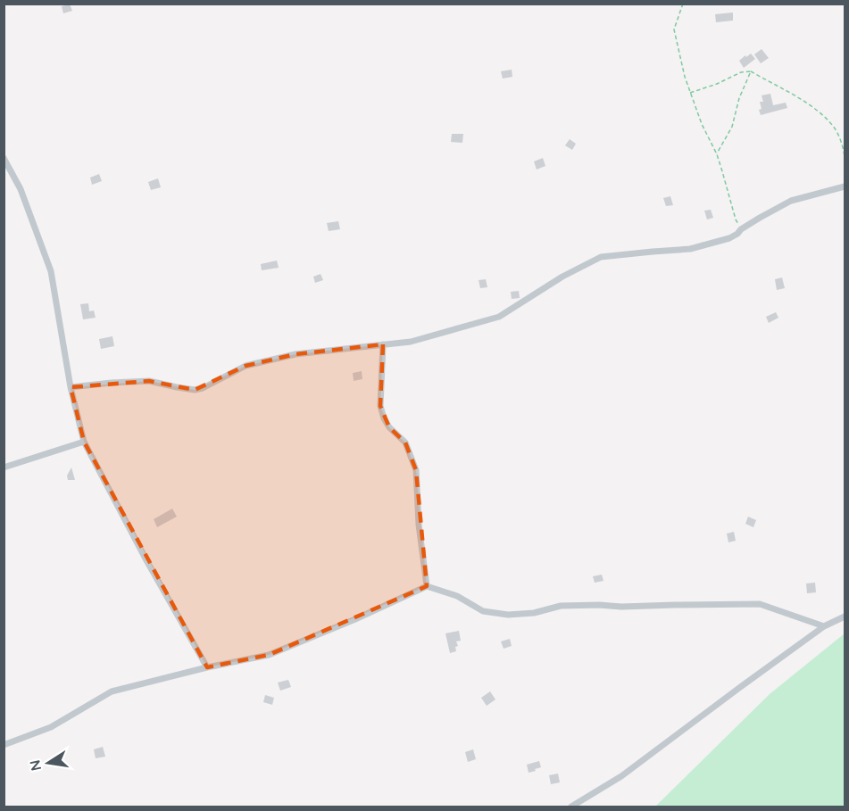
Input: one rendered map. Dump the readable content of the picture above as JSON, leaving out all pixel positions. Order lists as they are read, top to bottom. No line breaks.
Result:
{"north":"left"}
